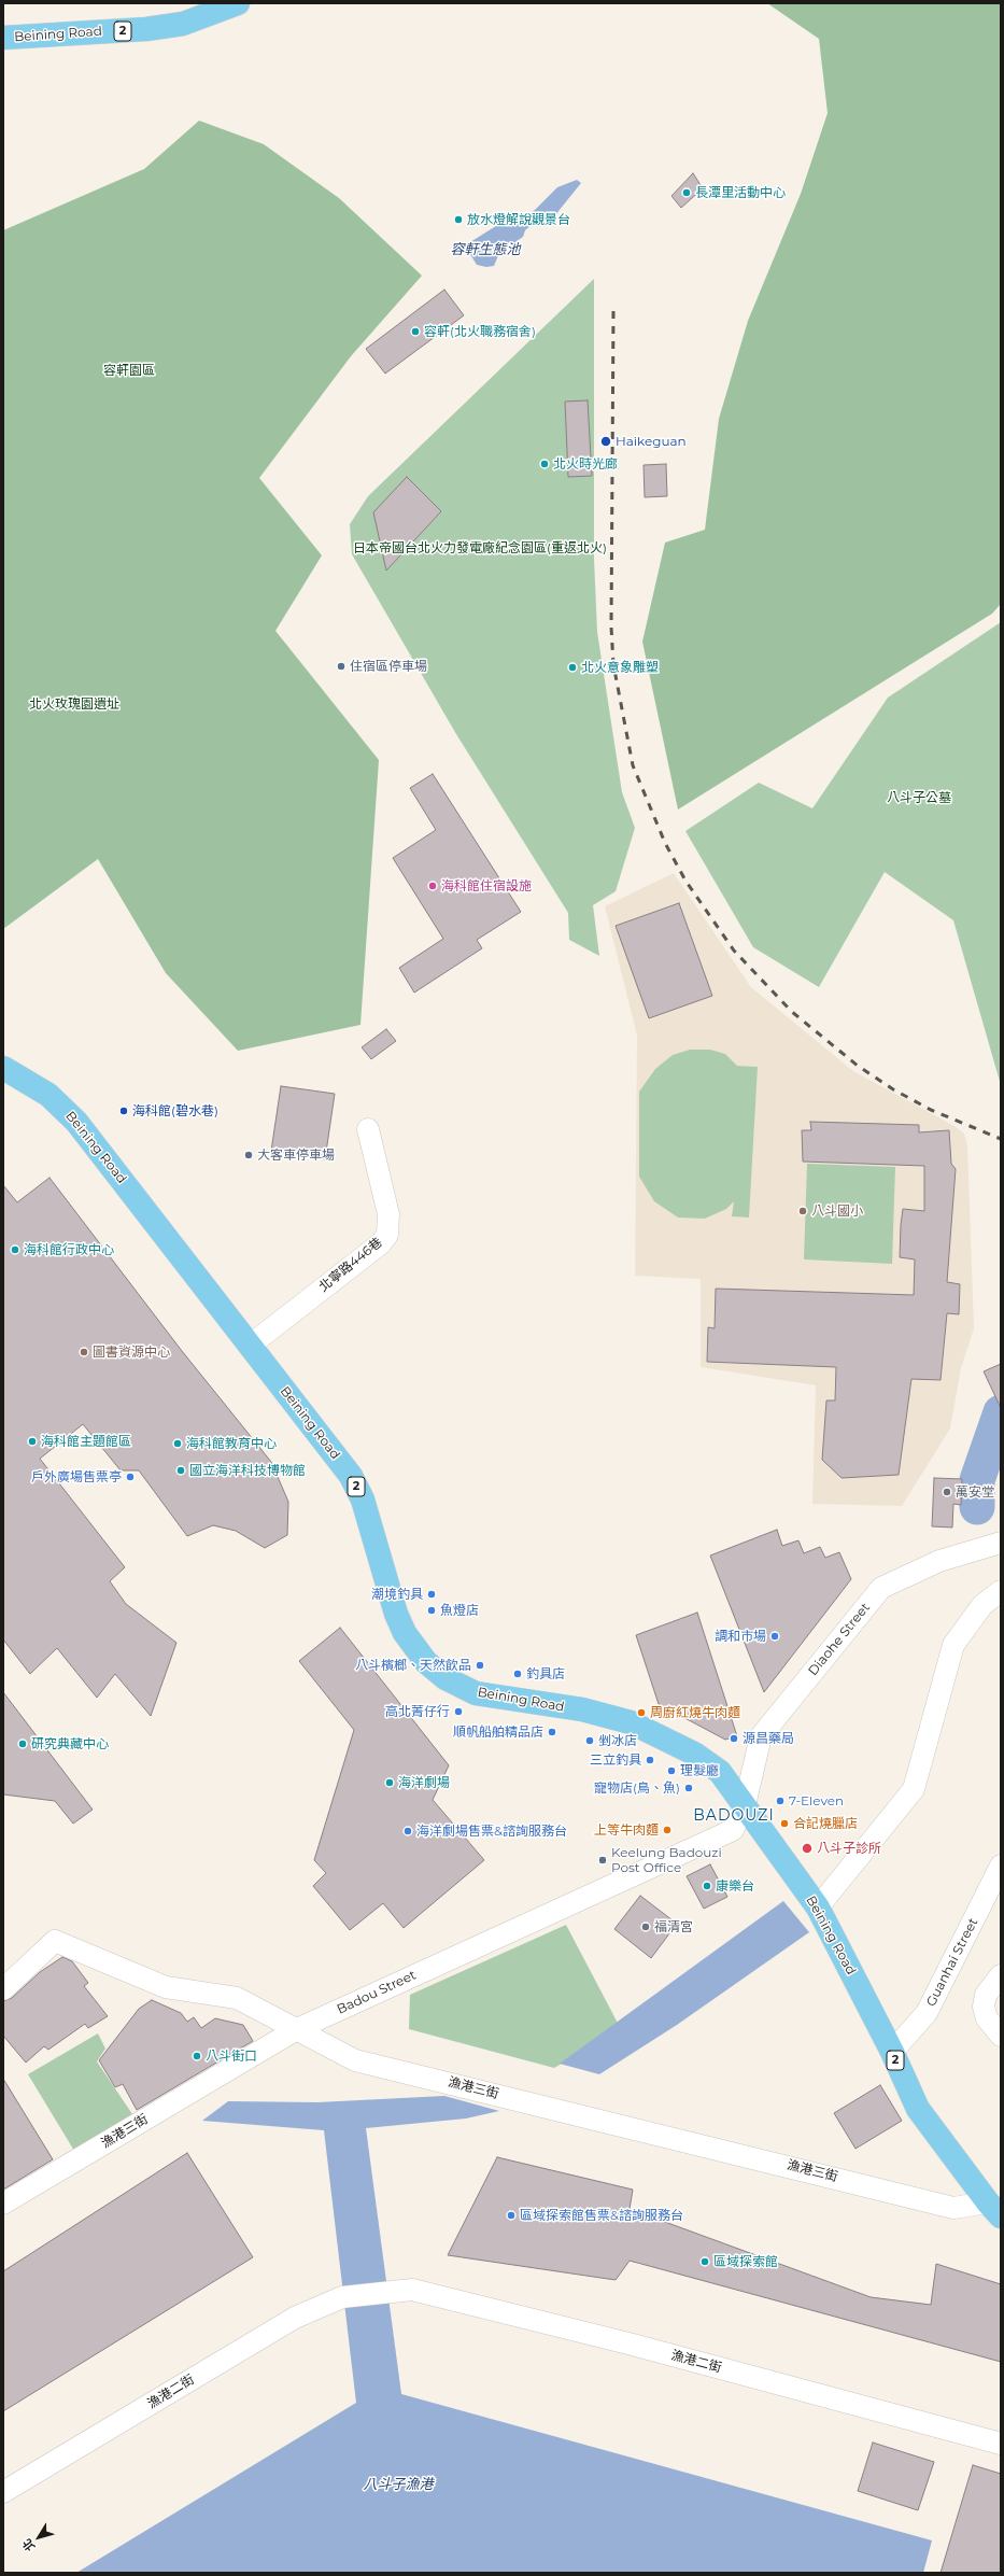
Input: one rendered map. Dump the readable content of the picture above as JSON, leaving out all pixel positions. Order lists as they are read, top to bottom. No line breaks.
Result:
{"streets":{"main road":["2","Beining Road"],"street":["北寧路446巷","Diaohe Street","Guanhai Street","Badou Street","漁港三街","漁港二街"]},"crossings":[["Beining Road","北寧路446巷"],["Beining Road","Diaohe Street"],["Beining Road","Guanhai Street"],["Beining Road","Badou Street"],["Beining Road","漁港三街"],["Diaohe Street","Badou Street"],["Badou Street","漁港三街"]],"districts":["BADOUZI"],"water":["容軒生態池","八斗子漁港"],"parks":["容軒園區","日本帝國台北火力發電廠紀念園區(重返北火)","北火玫瑰園遺址","八斗子公墓"],"places":["長潭里活動中心","放水燈解說觀景台","容軒(北火職務宿舍)","Haikeguan","北火時光廊","住宿區停車場","北火意象雕塑","海科館住宿設施","海科館(碧水巷)","大客車停車場","八斗國小","海科館行政中心","圖書資源中心","海科館主題館區","海科館教育中心","國立海洋科技博物館","戶外廣場售票亭","萬安堂","潮境釣具","魚燈店","調和市場","八斗檳榔、天然飲品","釣具店","高北菁仔行","周廚紅燒牛肉麵","順帆船舶精品店","源昌藥局","剉冰店","研究典藏中心","三立釣具","理髮廳","海洋劇場","寵物店(鳥、魚)","7-Eleven","合記燒臘店","上等牛肉麵","海洋劇場售票&諮詢服務台","八斗子診所","Keelung Badouzi Post Office","康樂台","福清宮","八斗街口","區域探索館售票&諮詢服務台","區域探索館"],"north":"bottom left"}
